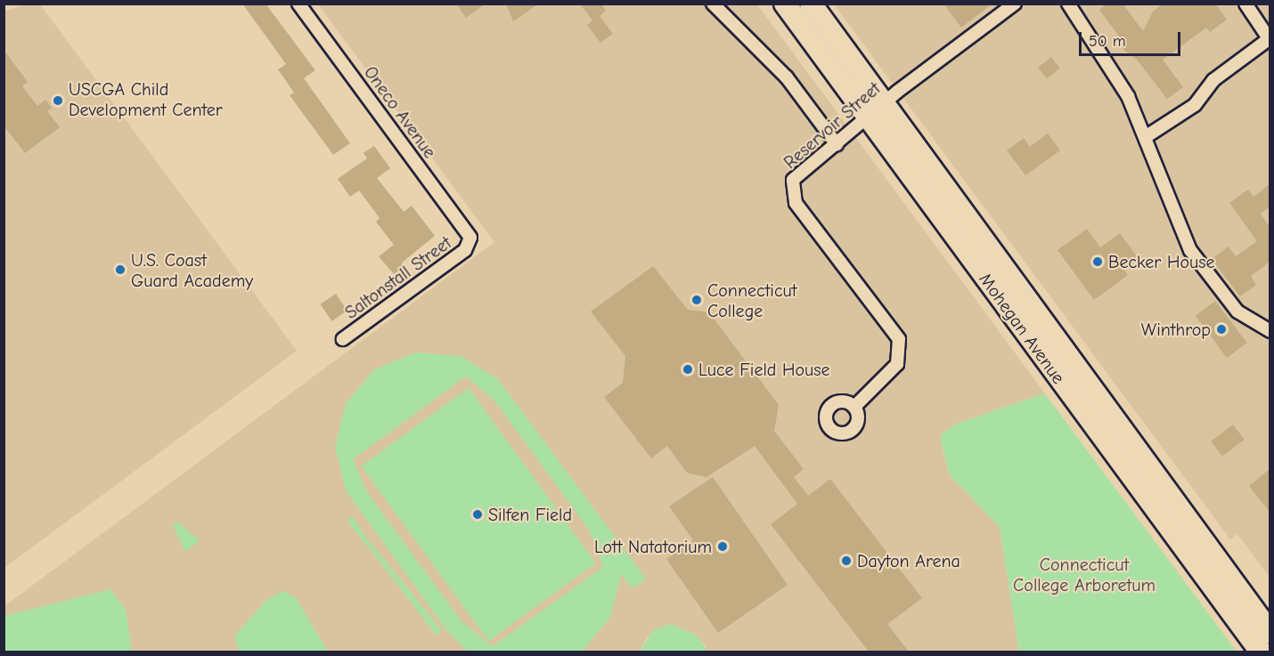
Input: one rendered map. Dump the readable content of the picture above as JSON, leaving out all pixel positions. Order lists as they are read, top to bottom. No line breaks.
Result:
{"streets":{"highway":["Mohegan Avenue"],"street":["Oneco Avenue","Reservoir Street","Saltonstall Street"]},"crossings":[["Oneco Avenue","Saltonstall Street"],["Reservoir Street","Mohegan Avenue"]],"parks":["Connecticut College Arboretum"],"places":["USCGA Child Development Center","Becker House","U.S. Coast Guard Academy","Connecticut College","Winthrop","Luce Field House","Silfen Field","Lott Natatorium","Dayton Arena"],"scale_bar":"50 m"}
